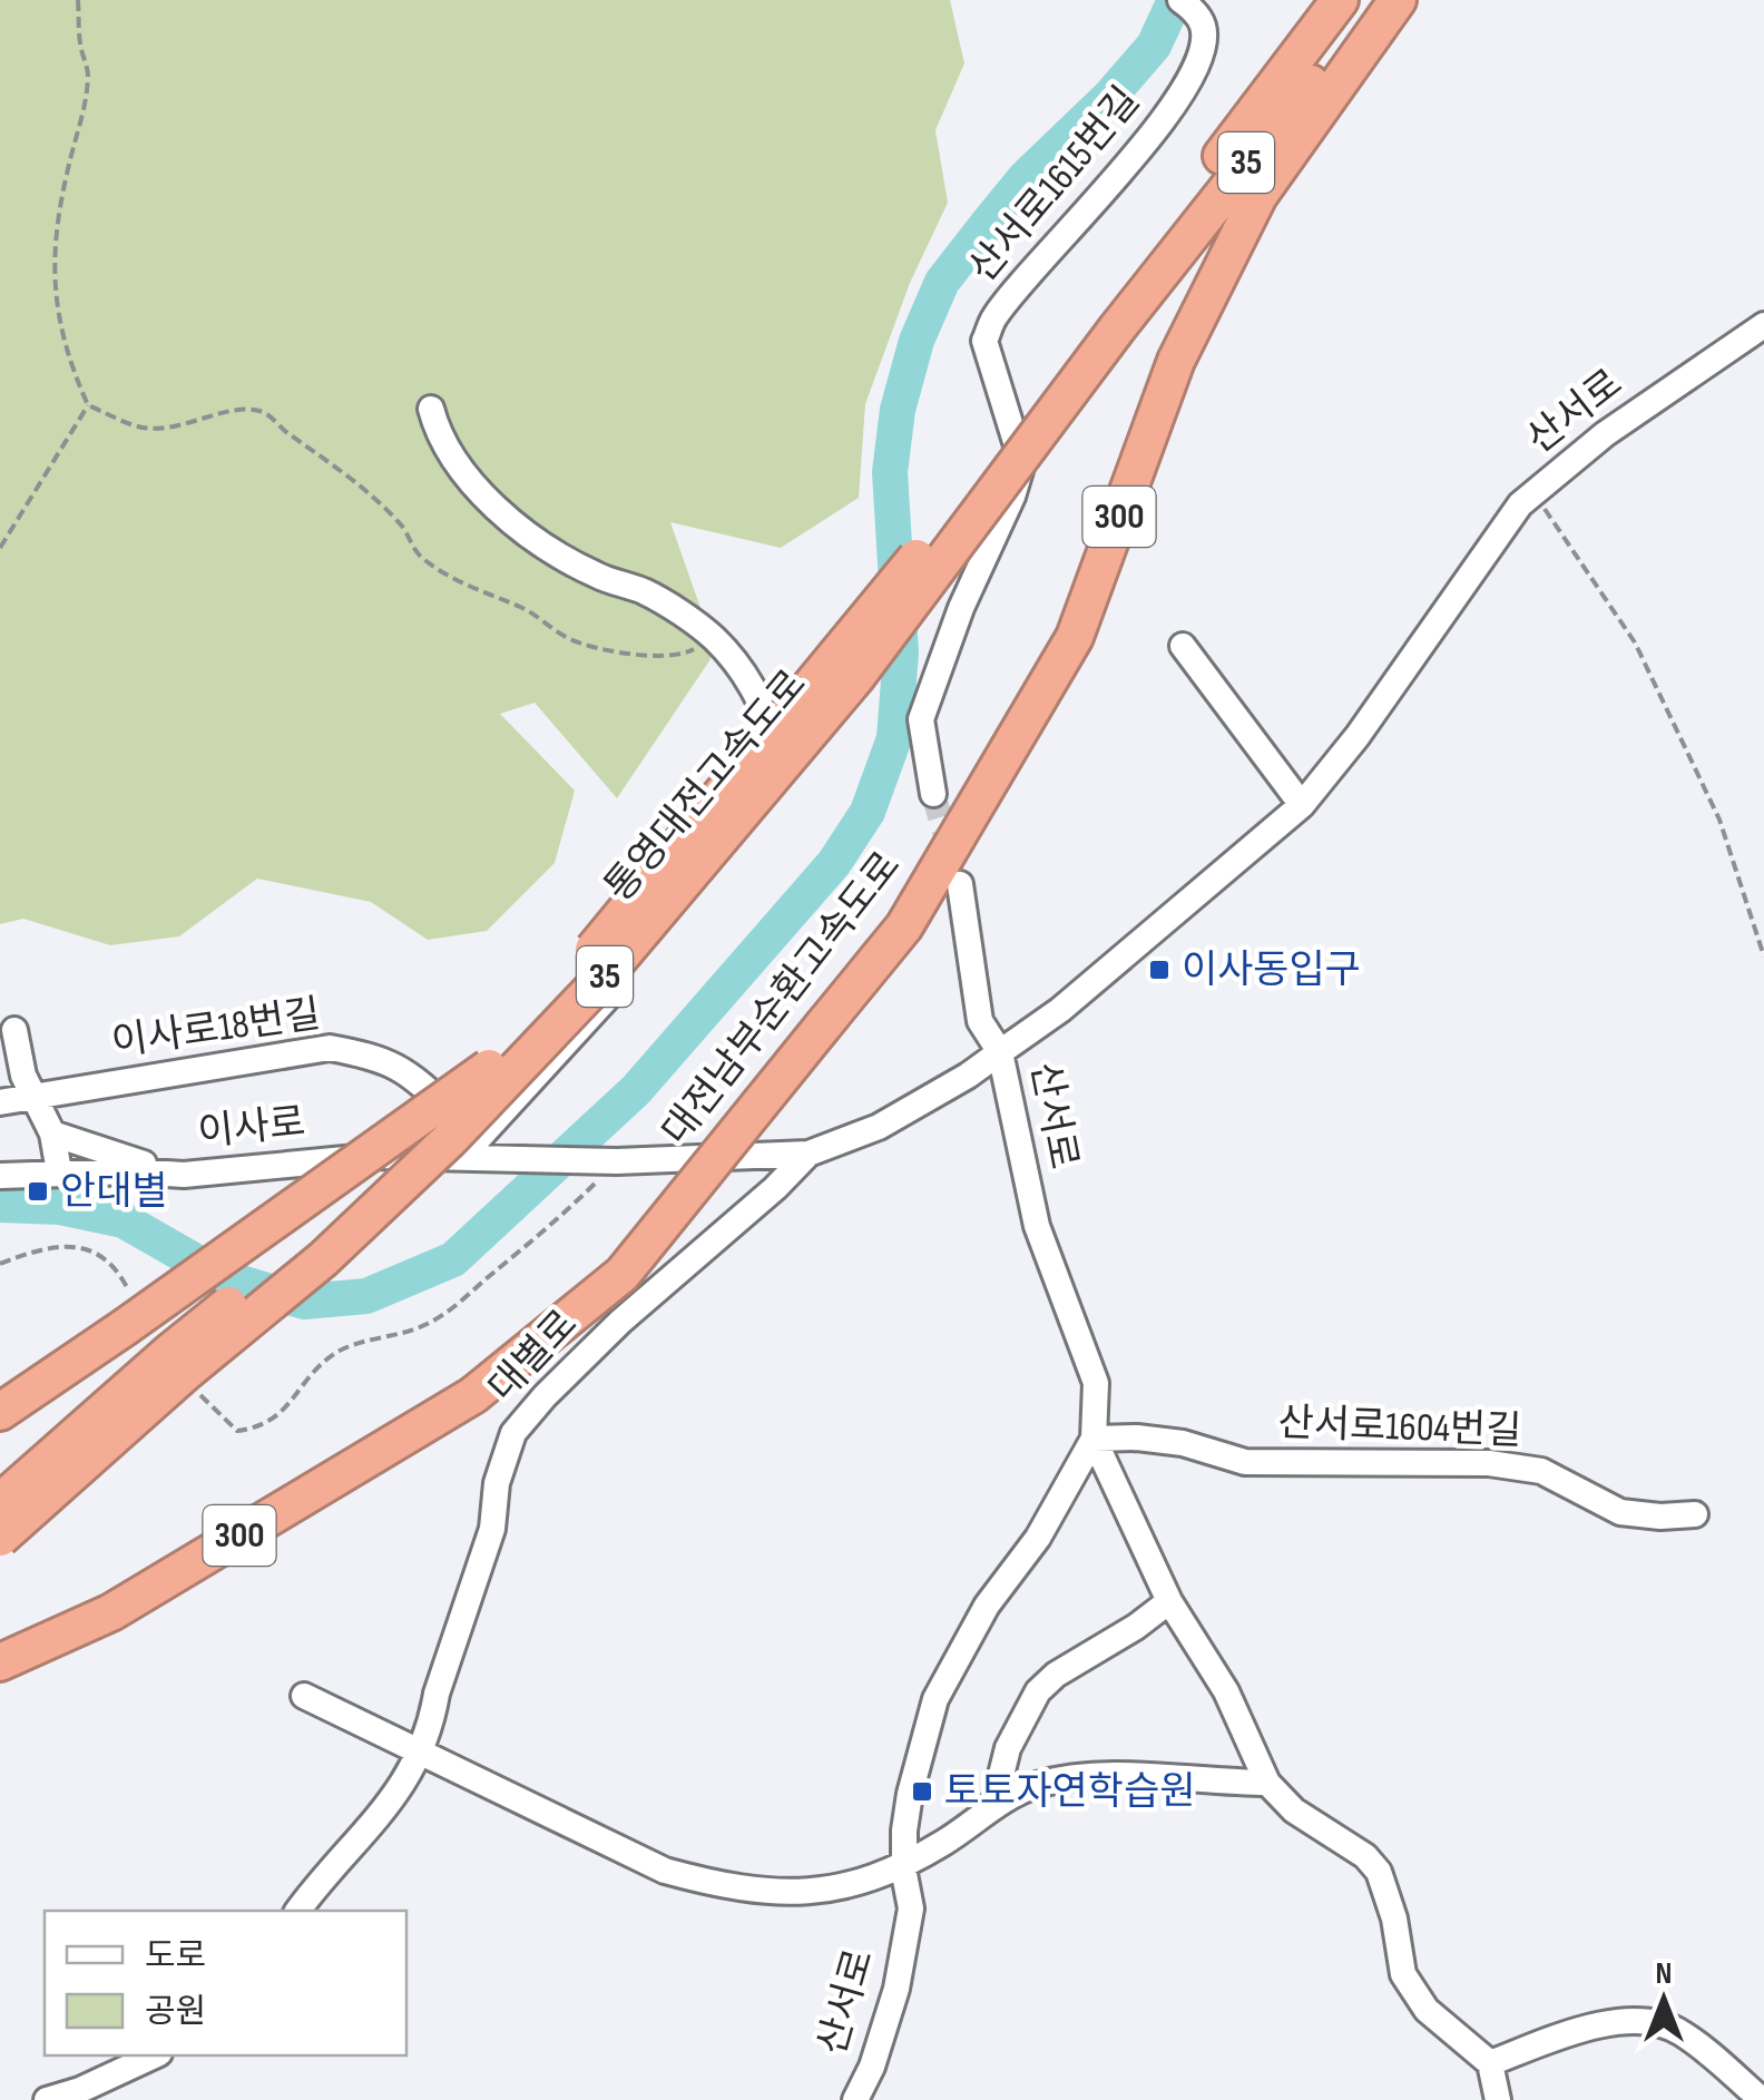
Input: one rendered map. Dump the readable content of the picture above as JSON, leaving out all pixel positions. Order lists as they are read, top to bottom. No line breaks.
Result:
{"streets":{"highway":["35","300","통영대전고속도로","대전남부순환고속도로"],"street":["산서로1615번길","산서로","이사로18번길","이사로","대별로","산서로1604번길"]},"crossings":[["산서로","산서로1604번길"],["이사로18번길","이사로"],["이사로","대별로"]],"places":{"transit":["이사동입구","안대별","토토자연학습원"]},"legend":["도로","공원"],"north":"top"}
